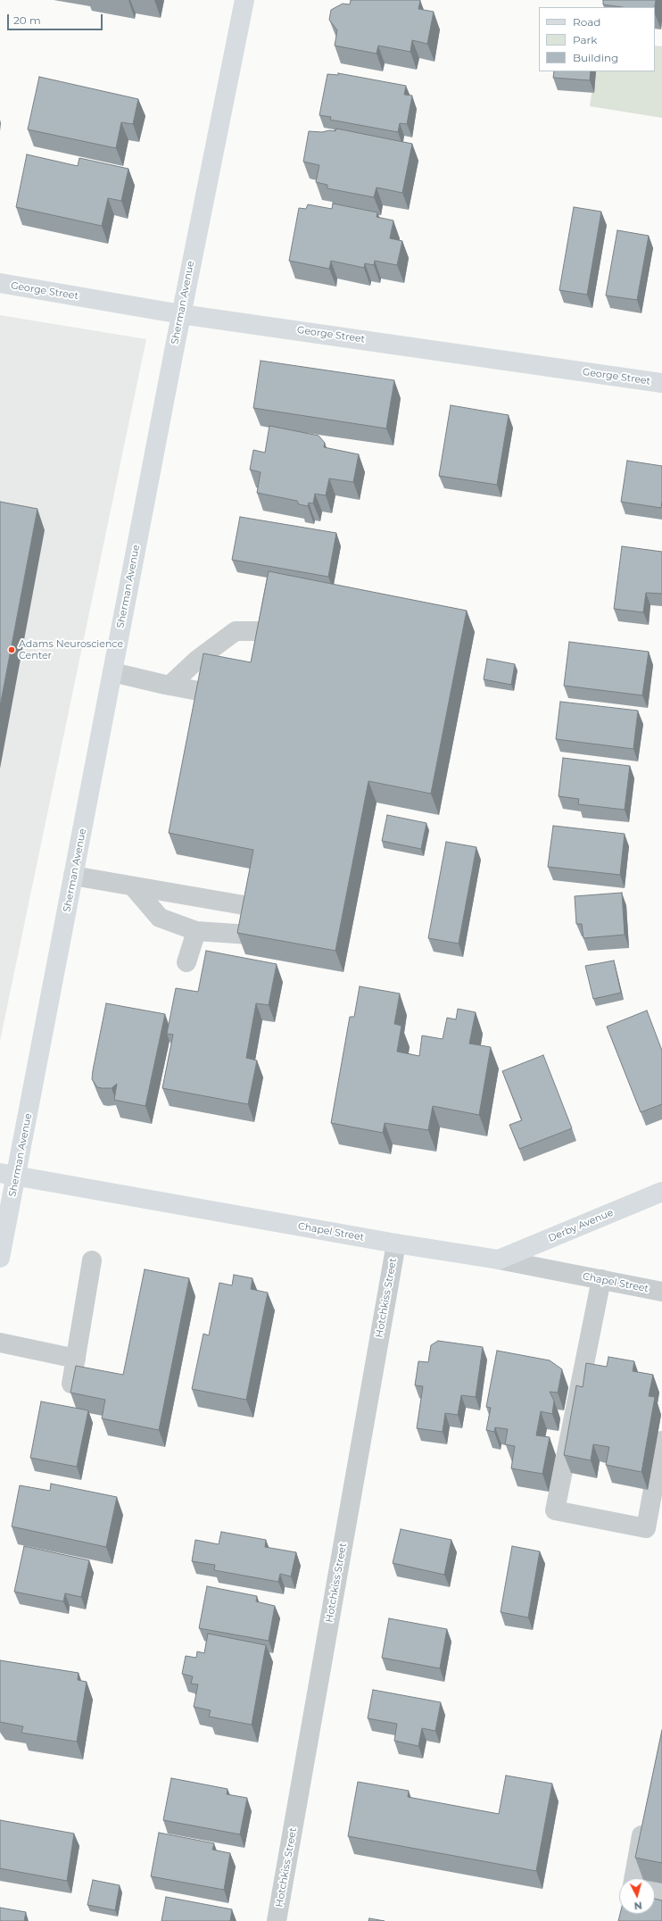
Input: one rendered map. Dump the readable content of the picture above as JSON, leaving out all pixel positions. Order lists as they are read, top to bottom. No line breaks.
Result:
{"streets":{"main road":["George Street","Sherman Avenue","Derby Avenue","Chapel Street"],"street":["Hotchkiss Street"]},"crossings":[["George Street","Sherman Avenue"],["Sherman Avenue","Chapel Street"],["Derby Avenue","Chapel Street"],["Chapel Street","Hotchkiss Street"]],"places":["Adams Neuroscience Center"],"legend":["Road","Park","Building"],"scale_bar":"20 m","north":"bottom"}
